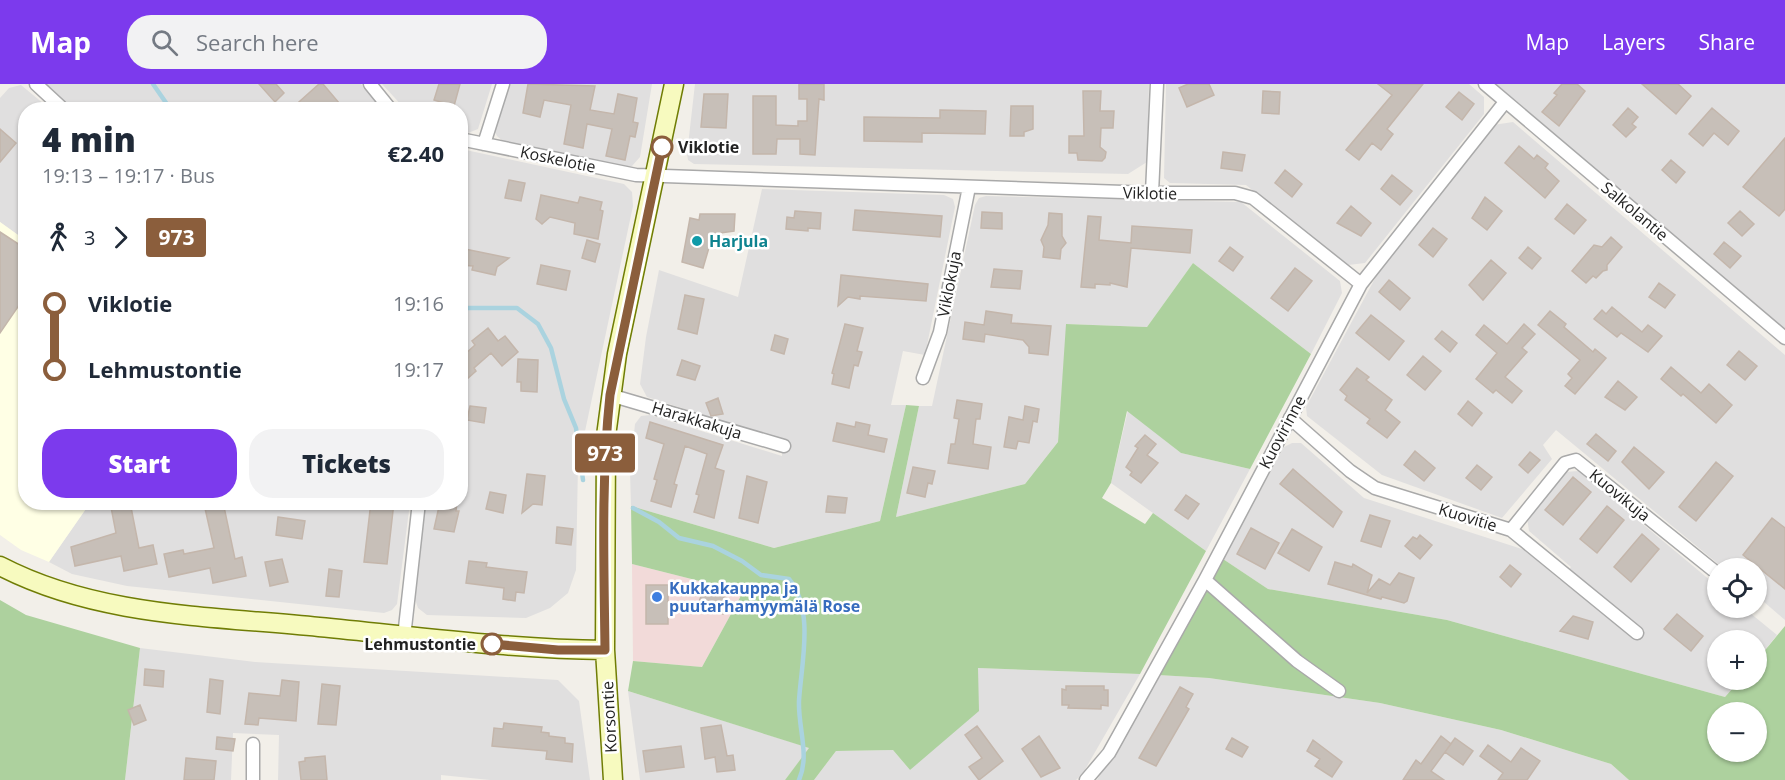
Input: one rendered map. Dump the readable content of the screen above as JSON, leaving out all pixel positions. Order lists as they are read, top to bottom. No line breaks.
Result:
{"streets":{"main road":["Korsontie"],"street":["Koskelotie","Viklotie","Salkolantie","Viklokuja","Harakkakuja","Kuovirinne","Kuovikuja","Kuovitie"]},"crossings":[["Koskelotie","Viklotie"],["Koskelotie","Korsontie"],["Viklotie","Viklokuja"],["Viklotie","Kuovirinne"],["Viklotie","Korsontie"],["Salkolantie","Kuovirinne"],["Harakkakuja","Korsontie"],["Kuovirinne","Kuovitie"],["Kuovikuja","Kuovitie"]],"places":["Viklotie","Harjula","Kukkakauppa ja puutarhamyymälä Rose","Lehmustontie"],"lines":["bus line 973"],"page":{"header":"Map","search":"Search here","nav":["Map","Layers","Share"],"on_map":"973","heading":["4 min","19:13 – 19:17 · Bus","€2.40"],"legs":["3","973"],"list":[{"name":"Viklotie","value":"19:16"},{"name":"Lehmustontie","value":"19:17"}],"buttons":["Start","Tickets"],"map_buttons":["+","−"]}}
